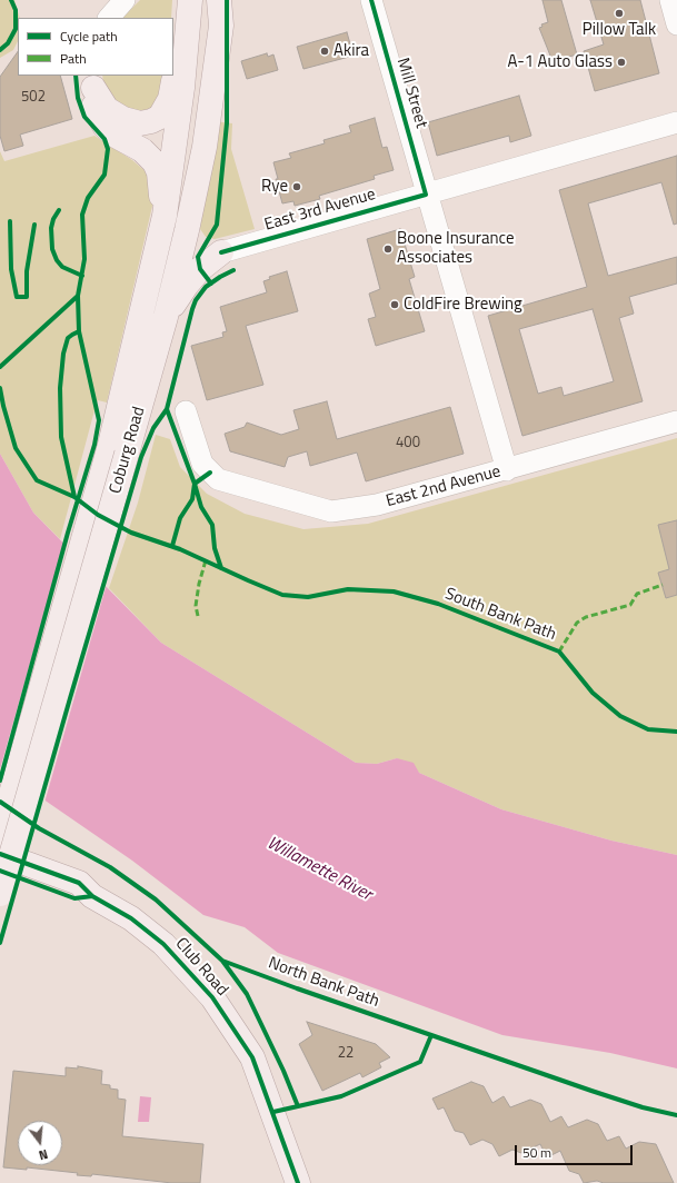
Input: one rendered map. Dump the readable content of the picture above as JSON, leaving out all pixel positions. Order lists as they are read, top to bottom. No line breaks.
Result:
{"streets":{"main road":["Coburg Road","Club Road"],"street":["Mill Street","East 3rd Avenue","East 2nd Avenue"],"cycle path":["South Bank Path","North Bank Path"]},"crossings":[["Mill Street","East 3rd Avenue"],["Mill Street","East 2nd Avenue"]],"water":["Willamette River"],"places":["Pillow Talk","Akira","A-1 Auto Glass","Rye","Boone Insurance Associates","ColdFire Brewing"],"house_numbers":["502","400","22"],"legend":["Cycle path","Path"],"scale_bar":"50 m","north":"bottom"}
